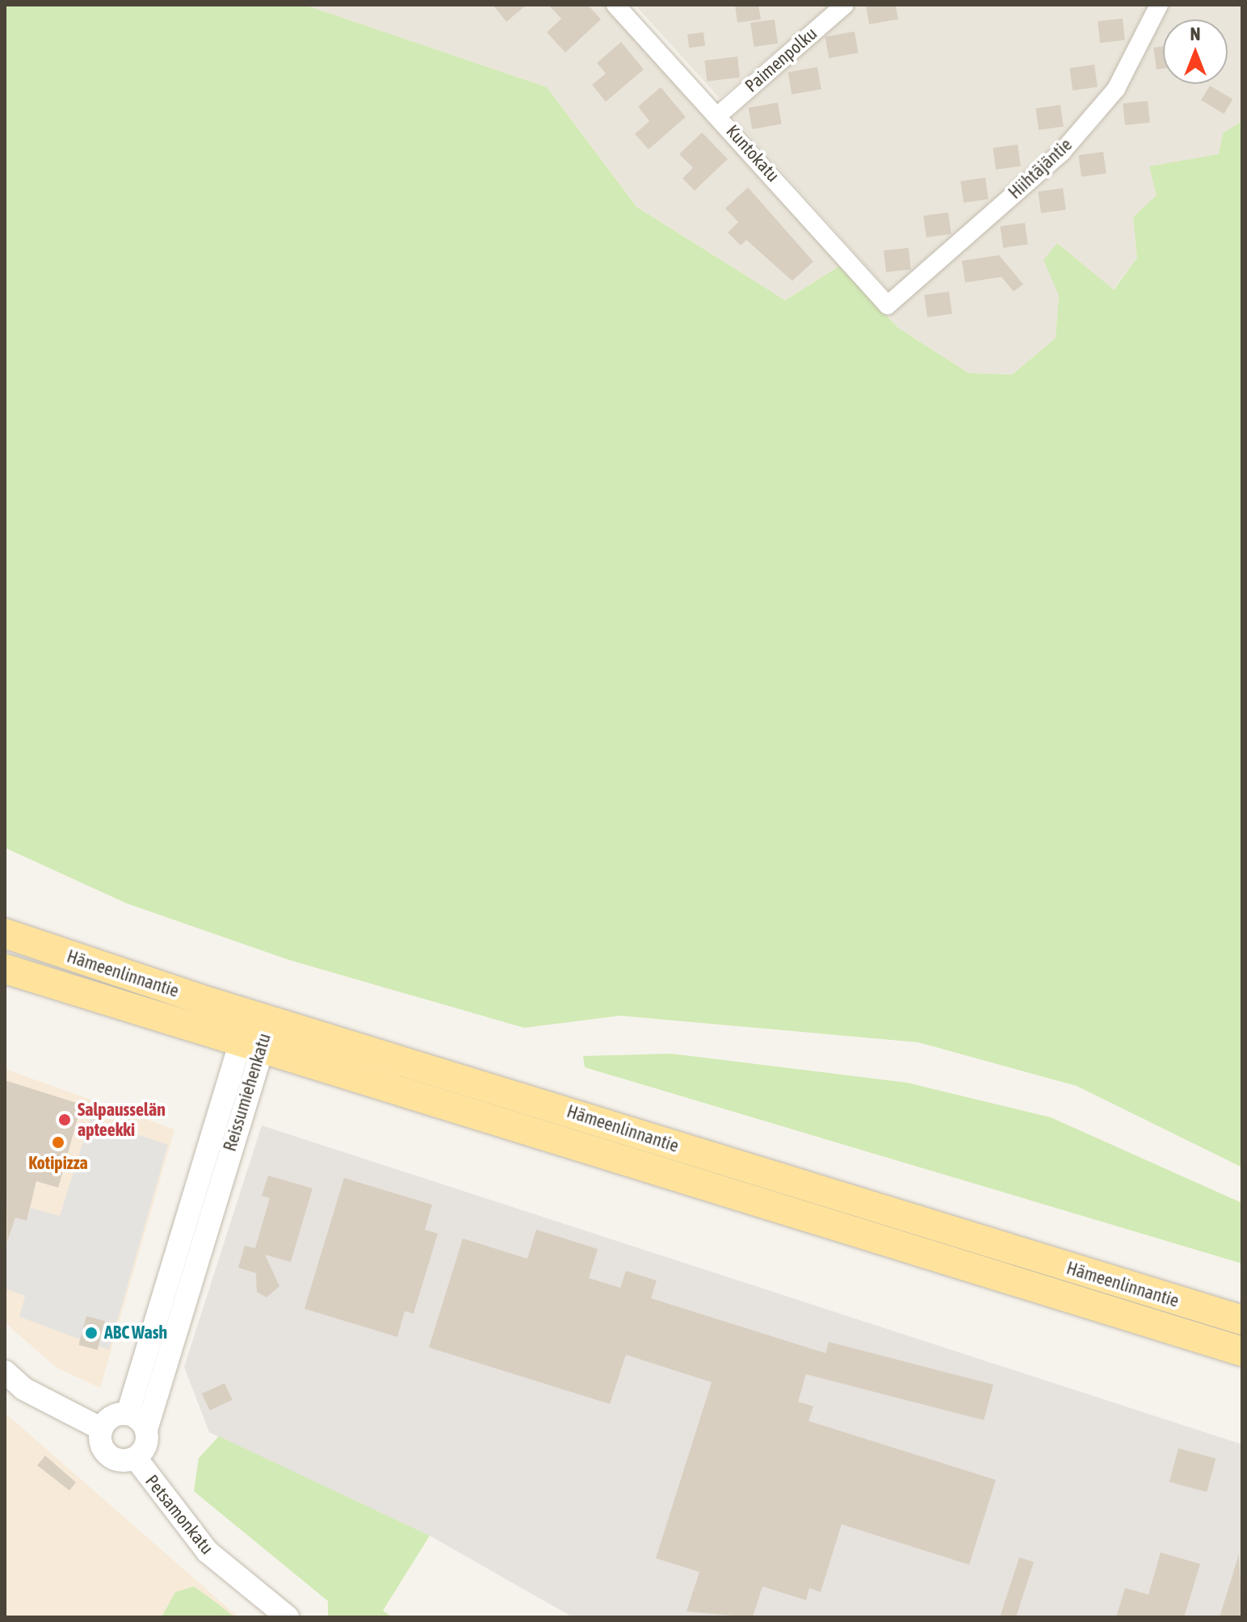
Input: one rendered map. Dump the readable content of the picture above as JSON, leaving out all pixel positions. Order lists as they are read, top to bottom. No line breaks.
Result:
{"streets":{"main road":["Hämeenlinnantie"],"street":["Paimenpolku","Kuntokatu","Hiihtäjäntie","Reissumiehenkatu","Petsamonkatu"]},"crossings":[["Paimenpolku","Kuntokatu"],["Kuntokatu","Hiihtäjäntie"],["Hämeenlinnantie","Reissumiehenkatu"],["Reissumiehenkatu","Petsamonkatu"]],"places":["Salpausselän apteekki","Kotipizza","ABC Wash"],"north":"top"}
